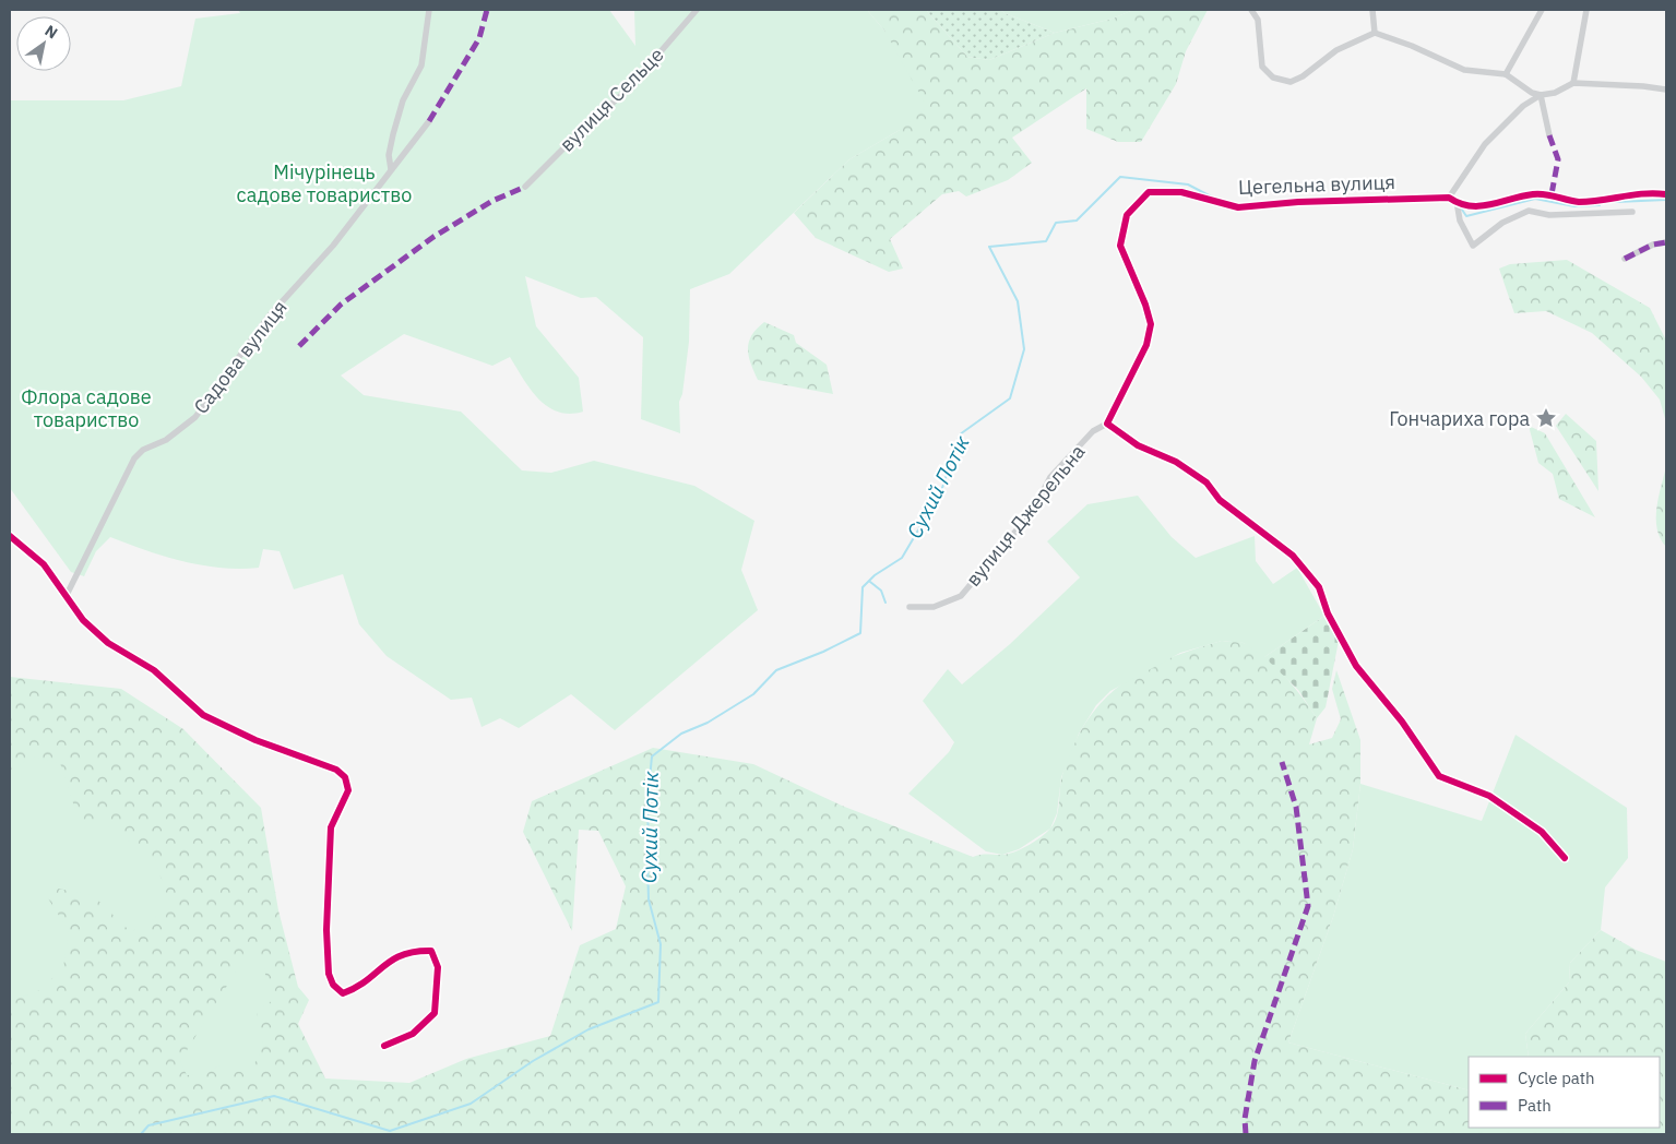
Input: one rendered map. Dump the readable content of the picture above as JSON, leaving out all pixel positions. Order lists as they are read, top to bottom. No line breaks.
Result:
{"streets":{"street":["вулиця Сельце","Цегельна вулиця","Садова вулиця","вулиця Джерельна"]},"crossings":[["Цегельна вулиця","вулиця Джерельна"]],"water":["Сухий Потік"],"parks":["Мічурінець садове товариство","Флора садове товариство"],"places":{"place":["Гончариха гора"]},"legend":["Cycle path","Path"],"north":"top right"}
